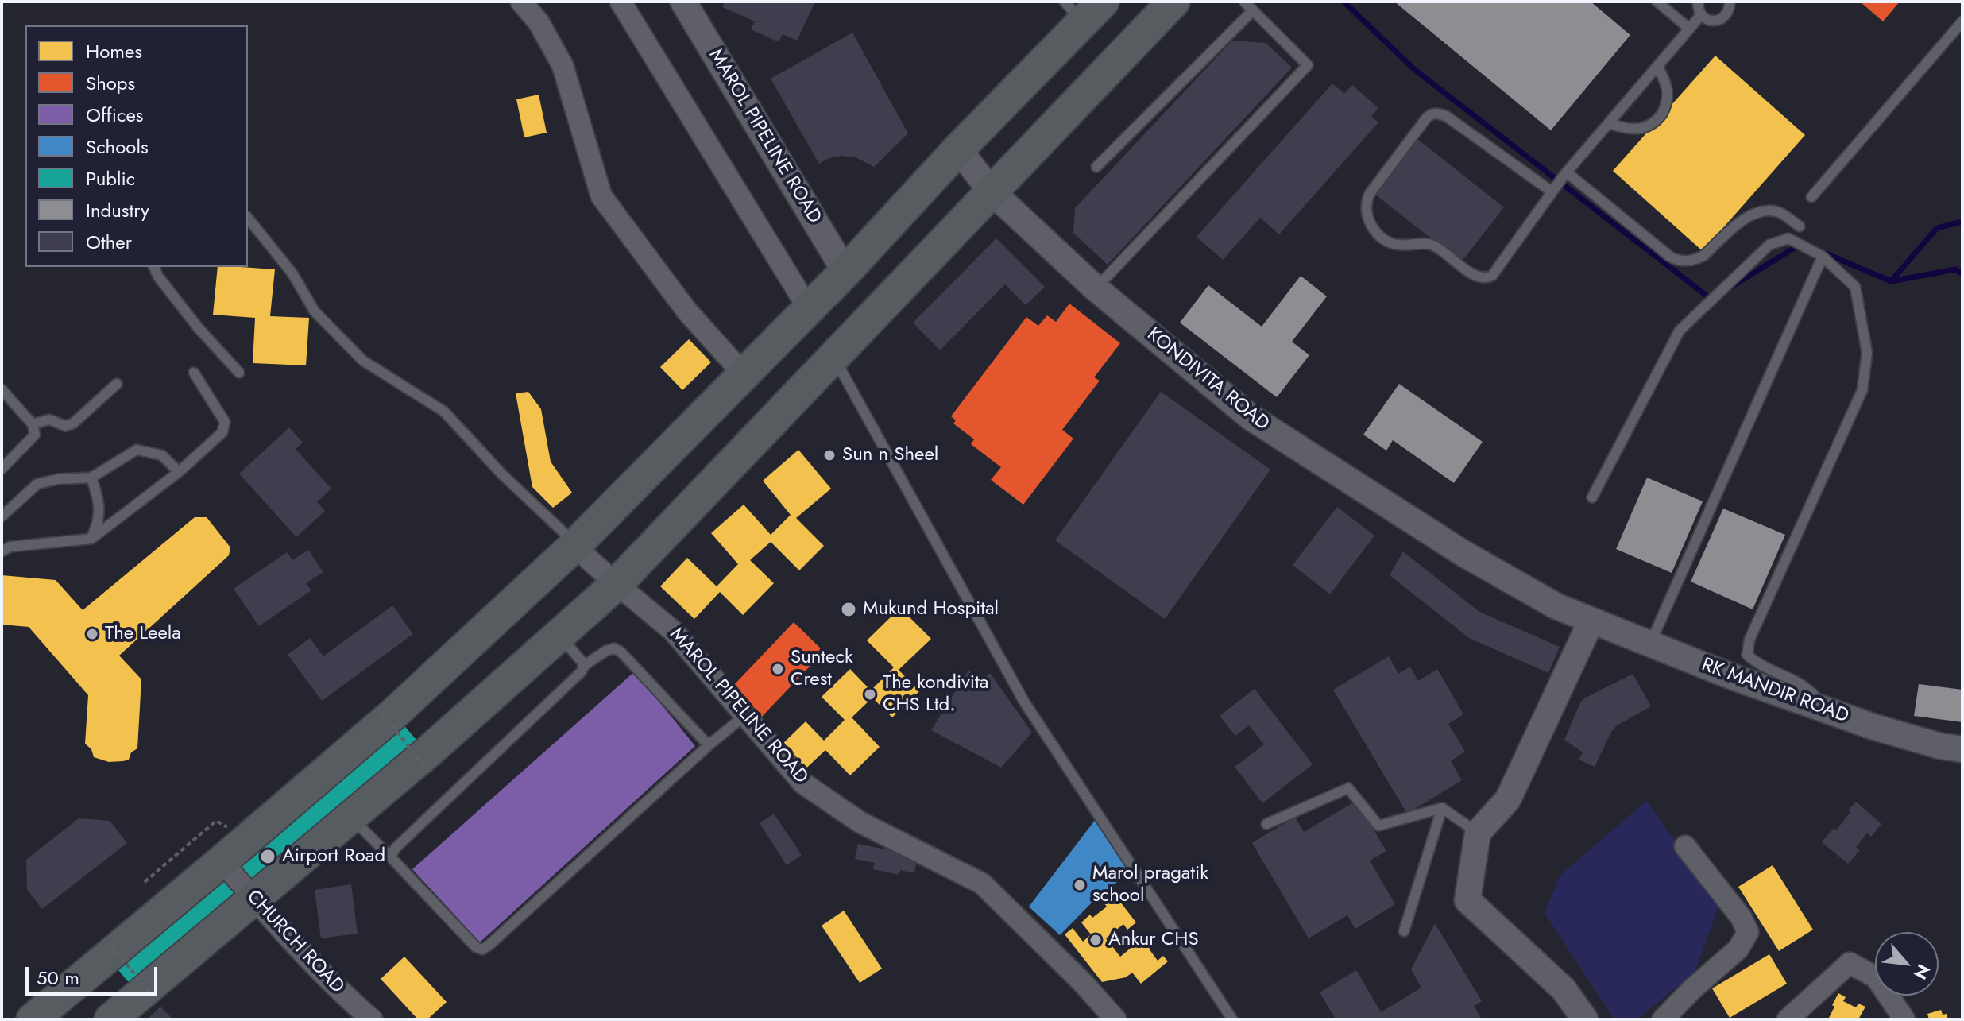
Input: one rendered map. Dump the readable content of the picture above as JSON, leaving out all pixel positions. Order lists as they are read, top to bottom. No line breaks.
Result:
{"streets":{"street":["MAROL PIPELINE ROAD","KONDIVITA ROAD","RK MANDIR ROAD","CHURCH ROAD"]},"crossings":[["KONDIVITA ROAD","RK MANDIR ROAD"]],"places":["Sun n Sheel","Mukund Hospital","The Leela","Sunteck Crest","The kondivita CHS Ltd.","Airport Road","Marol pragatik school","Ankur CHS"],"legend":["Homes","Shops","Offices","Schools","Public","Industry","Other"],"scale_bar":"50 m","north":"bottom right"}
